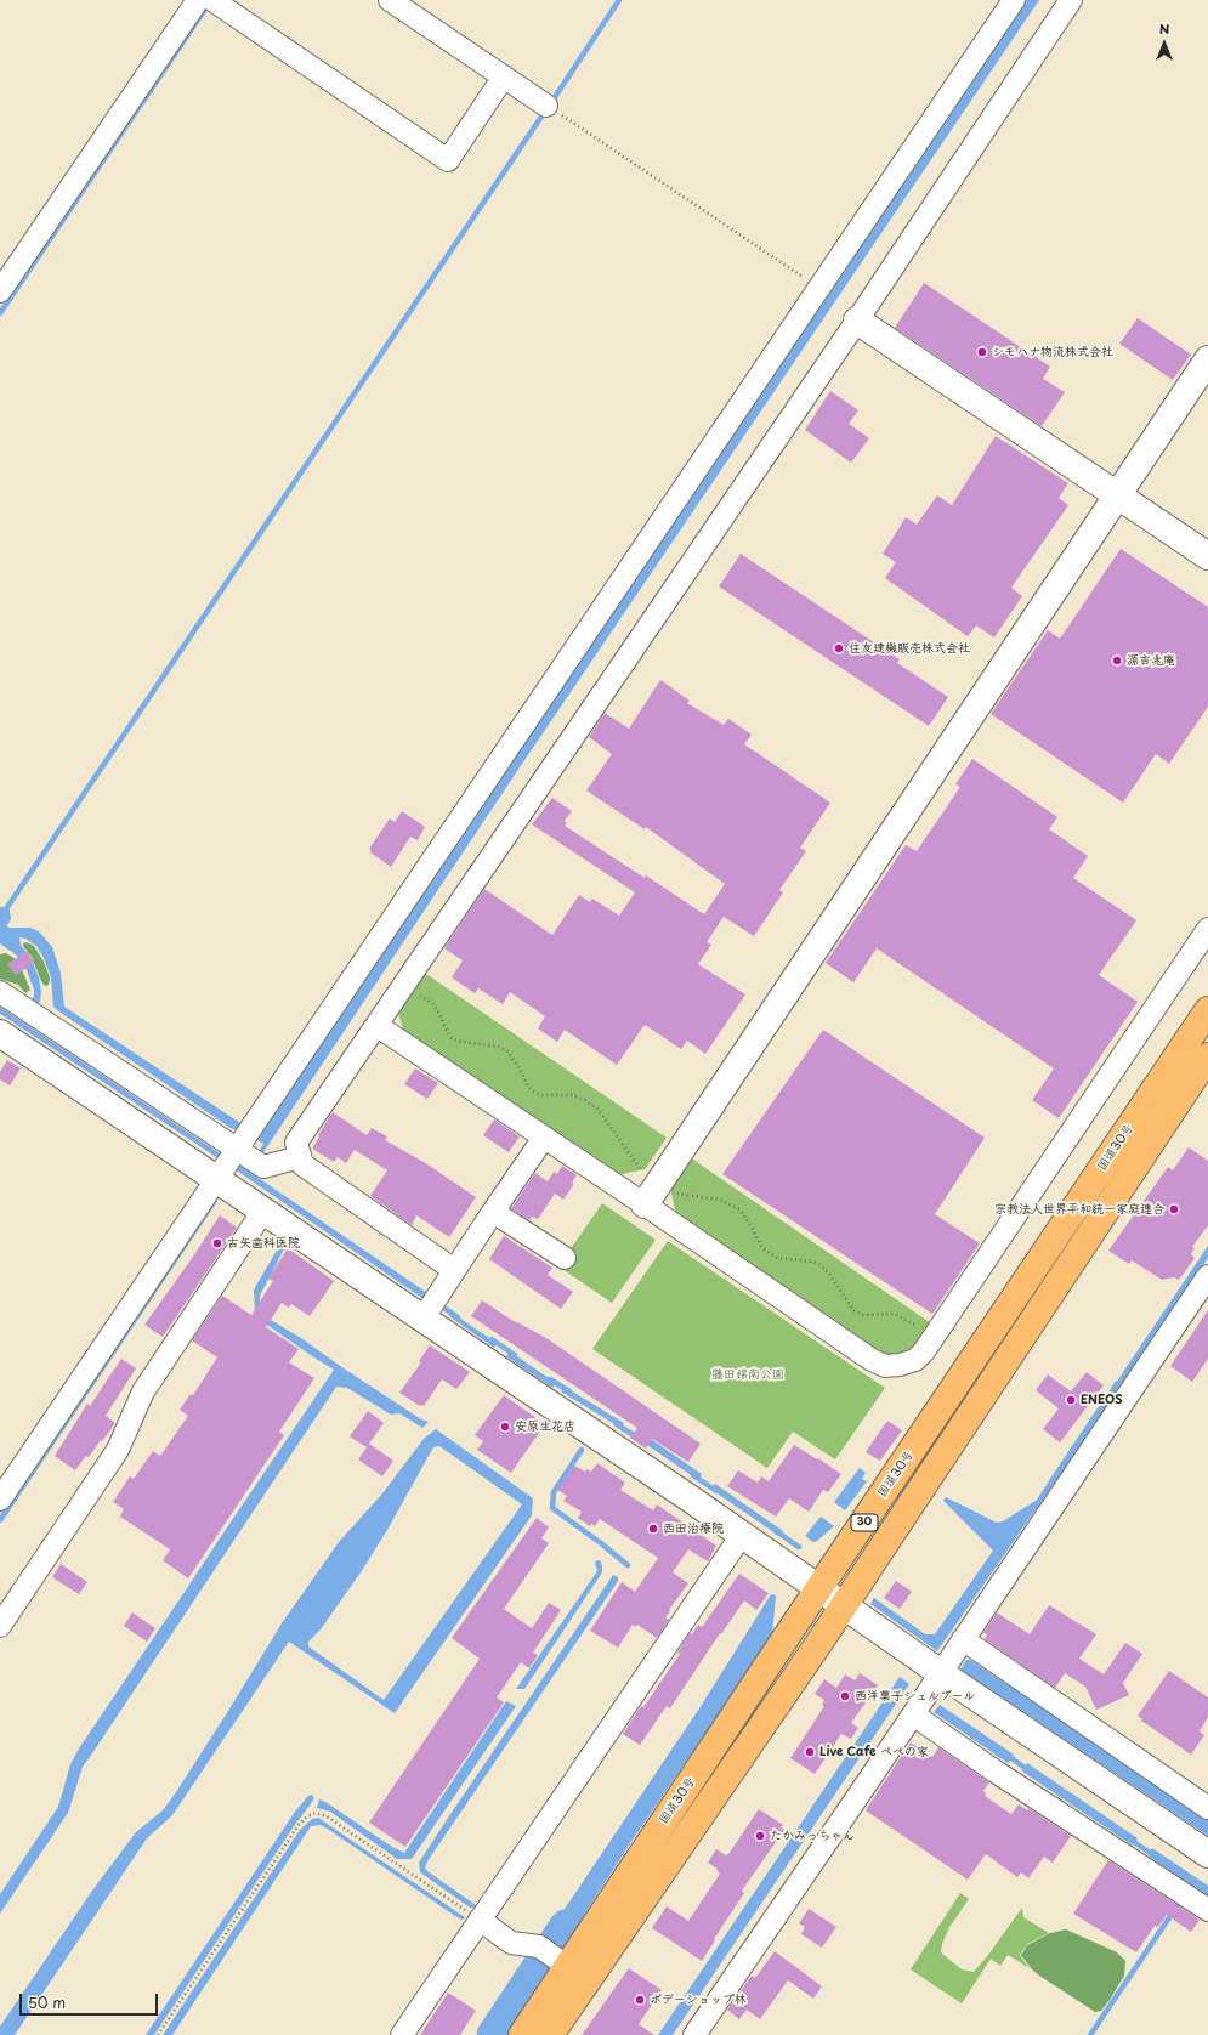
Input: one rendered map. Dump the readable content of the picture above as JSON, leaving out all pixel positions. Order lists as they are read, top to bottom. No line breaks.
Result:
{"streets":{"highway":["国道30号","30"]},"parks":["藤田錦南公園"],"places":["シモハナ物流株式会社","住友建機販売株式会社","源吉兆庵","宗教法人世界平和統一家庭連合","古矢歯科医院","ENEOS","安原生花店","西田治療院","西洋菓子シェルブール","Live Cafe ペペの家","たかみっちゃん","ボデーショップ林"],"scale_bar":"50 m","north":"top"}
